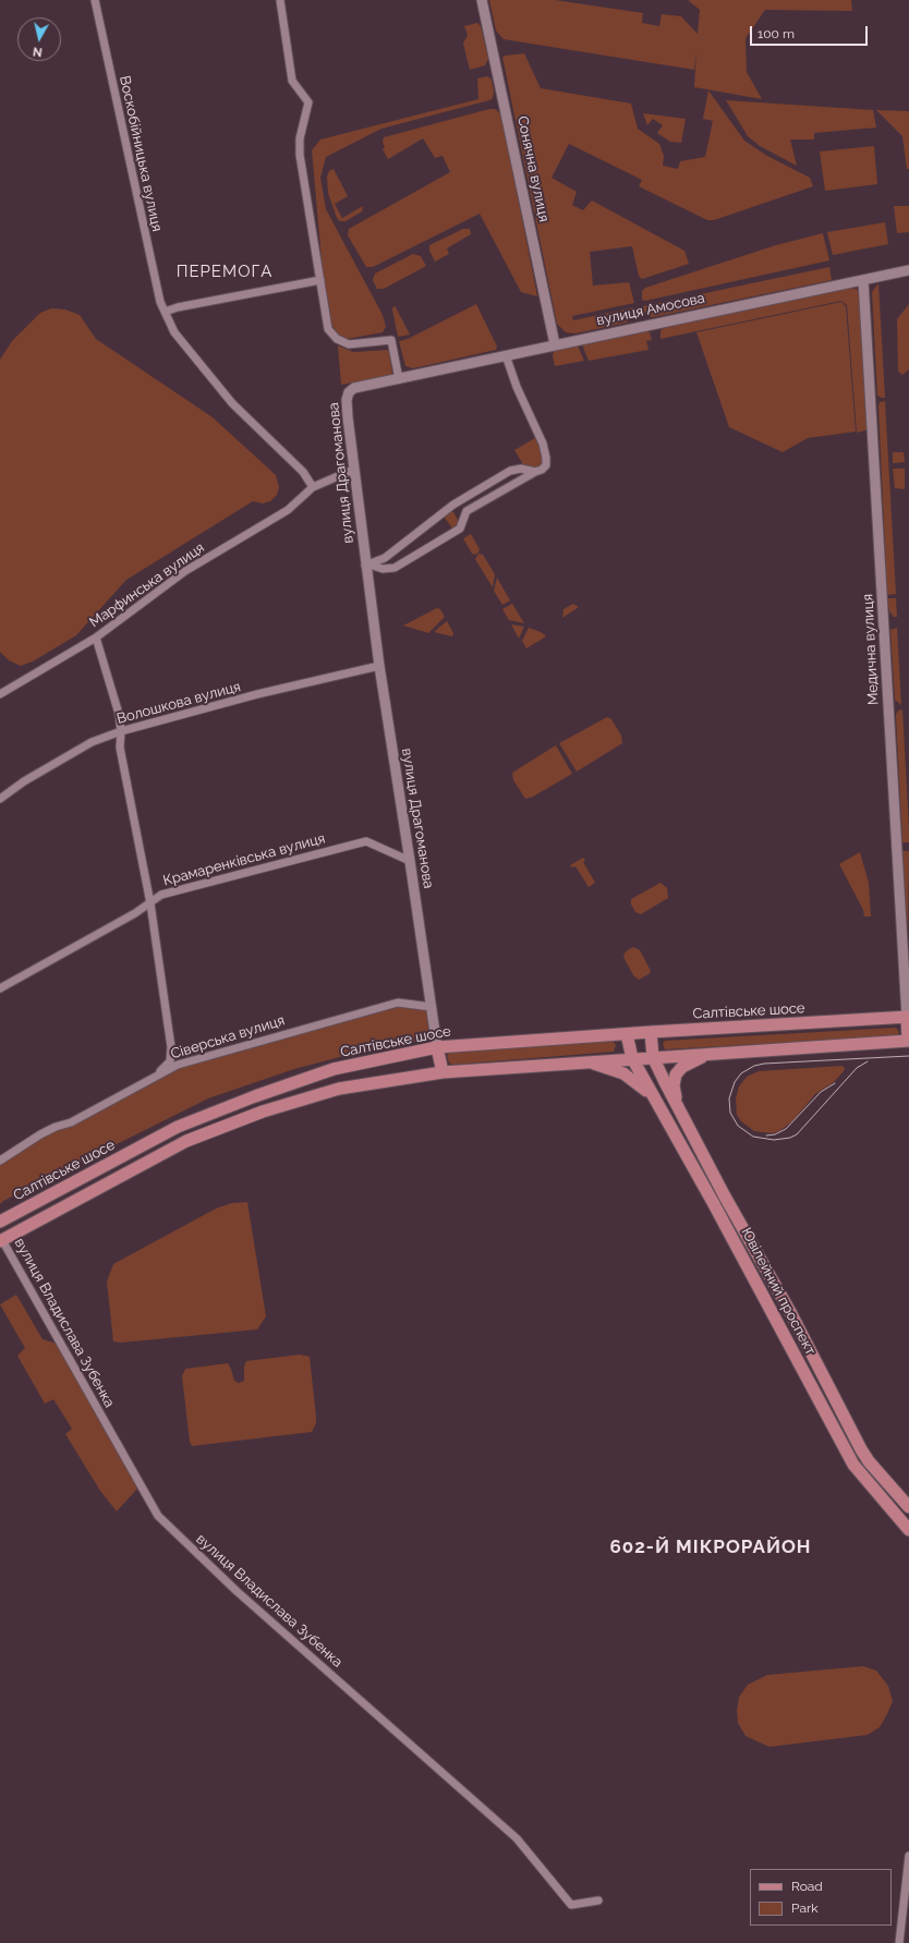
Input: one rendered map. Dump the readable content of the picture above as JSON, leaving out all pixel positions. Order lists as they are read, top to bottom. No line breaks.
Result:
{"streets":{"main road":["Салтівське шосе","Ювілейний проспект"],"street":["Воскобійницька вулиця","Сонячна вулиця","вулиця Амосова","вулиця Драгоманова","Марфинська вулиця","Медична вулиця","Волошкова вулиця","Крамаренківська вулиця","Сіверська вулиця","вулиця Владислава Зубенка"]},"crossings":[["Воскобійницька вулиця","Марфинська вулиця"],["Сонячна вулиця","вулиця Амосова"],["вулиця Амосова","вулиця Драгоманова"],["вулиця Амосова","Медична вулиця"],["вулиця Драгоманова","Марфинська вулиця"],["вулиця Драгоманова","Волошкова вулиця"],["вулиця Драгоманова","Крамаренківська вулиця"],["вулиця Драгоманова","Салтівське шосе"],["вулиця Драгоманова","Сіверська вулиця"],["Медична вулиця","Салтівське шосе"],["Салтівське шосе","Ювілейний проспект"]],"districts":["ПЕРЕМОГА","602-Й МІКРОРАЙОН"],"legend":["Road","Park"],"scale_bar":"100 m","north":"bottom"}
